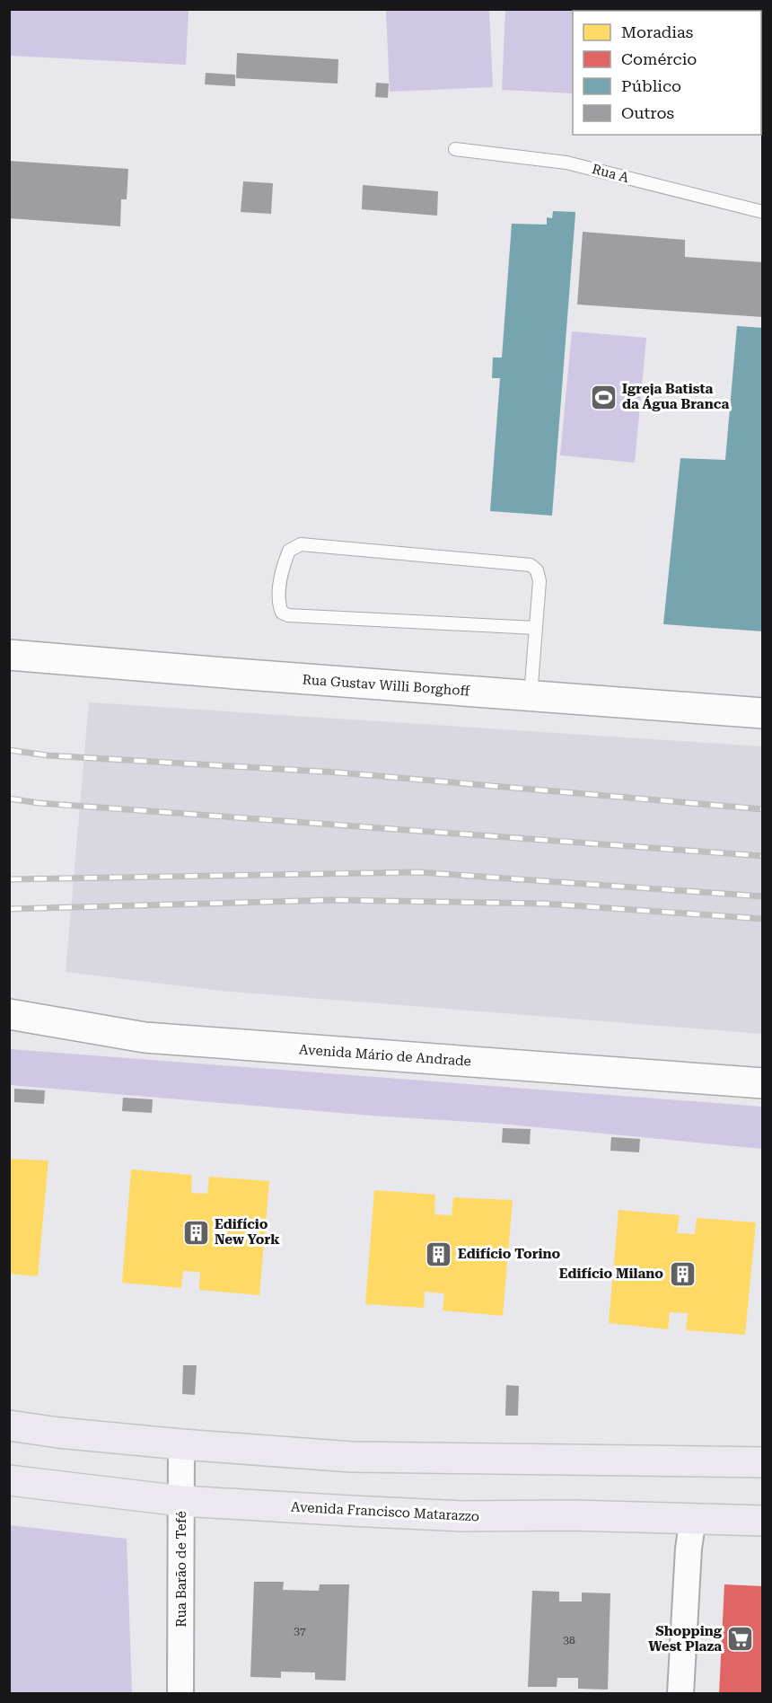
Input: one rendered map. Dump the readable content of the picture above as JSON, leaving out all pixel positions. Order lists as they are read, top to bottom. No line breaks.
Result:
{"streets":{"main road":["Avenida Francisco Matarazzo"],"street":["Rua Gustav Willi Borghoff","Avenida Mário de Andrade","Rua Barão de Tefé"],"lane":["Rua A"]},"crossings":[["Avenida Francisco Matarazzo","Rua Barão de Tefé"]],"places":{"sports":["Igreja Batista da Água Branca"],"building":["Edifício New York","Edifício Torino","Edifício Milano"],"supermarket":["Shopping West Plaza"]},"house_numbers":["37","38"],"legend":["Moradias","Comércio","Público","Outros"]}
